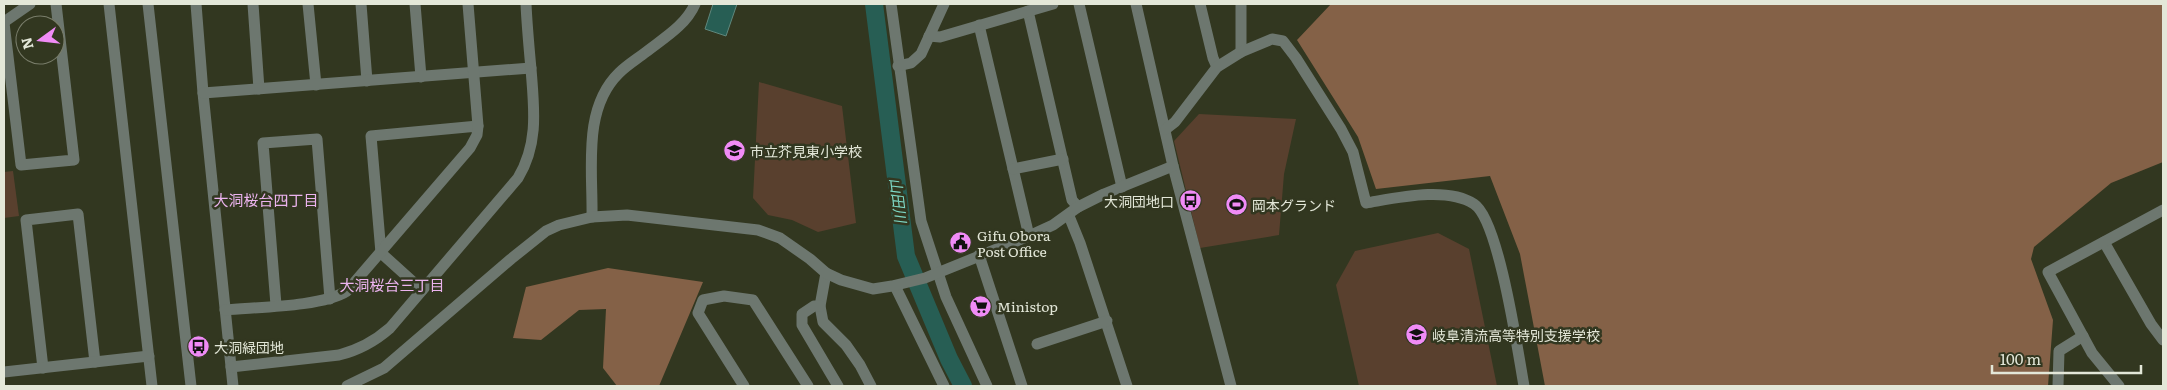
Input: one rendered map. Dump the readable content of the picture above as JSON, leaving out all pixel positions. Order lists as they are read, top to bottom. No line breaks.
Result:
{"districts":["大洞桜台四丁目","大洞桜台三丁目"],"water":["山田川"],"places":{"school or university":["市立芥見東小学校","岐阜清流高等特別支援学校"],"bus stop":["大洞団地口","大洞緑団地"],"sports":["岡本グランド"],"public building":["Gifu Obora Post Office"],"supermarket":["Ministop"]},"scale_bar":"100 m","north":"left"}
